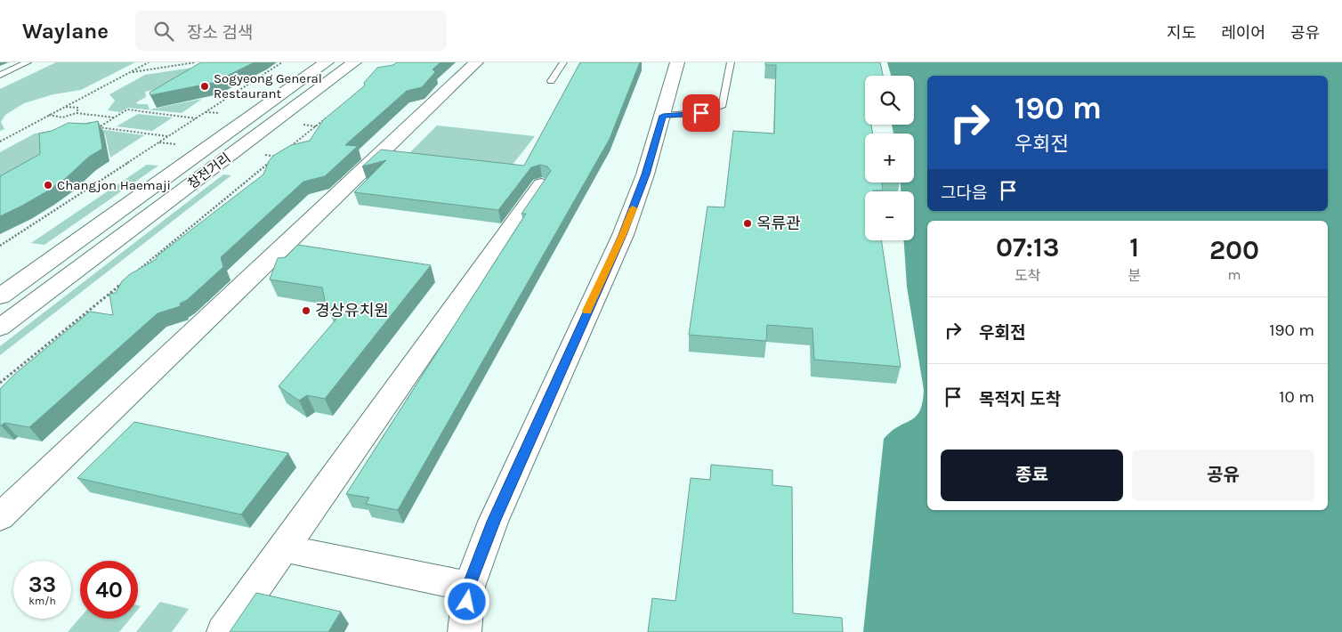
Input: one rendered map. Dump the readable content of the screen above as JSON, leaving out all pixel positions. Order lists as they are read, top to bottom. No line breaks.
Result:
{"streets":{"street":["창전거리"]},"places":["Sogyeong General Restaurant","Changjon Haemaji","옥류관","경상유치원"],"page":{"header":"Waylane","search":"장소 검색","nav":["지도","레이어","공유"],"map_buttons":["+","−"],"turn":["190 m","우회전"],"then":"그다음","eta":["07:13","도착","1","분","200","m"],"list":[{"name":"우회전","value":"190 m"},{"name":"목적지 도착","value":"10 m"}],"buttons":["종료","공유"],"speed":"33 km/h","limit":"40"}}
